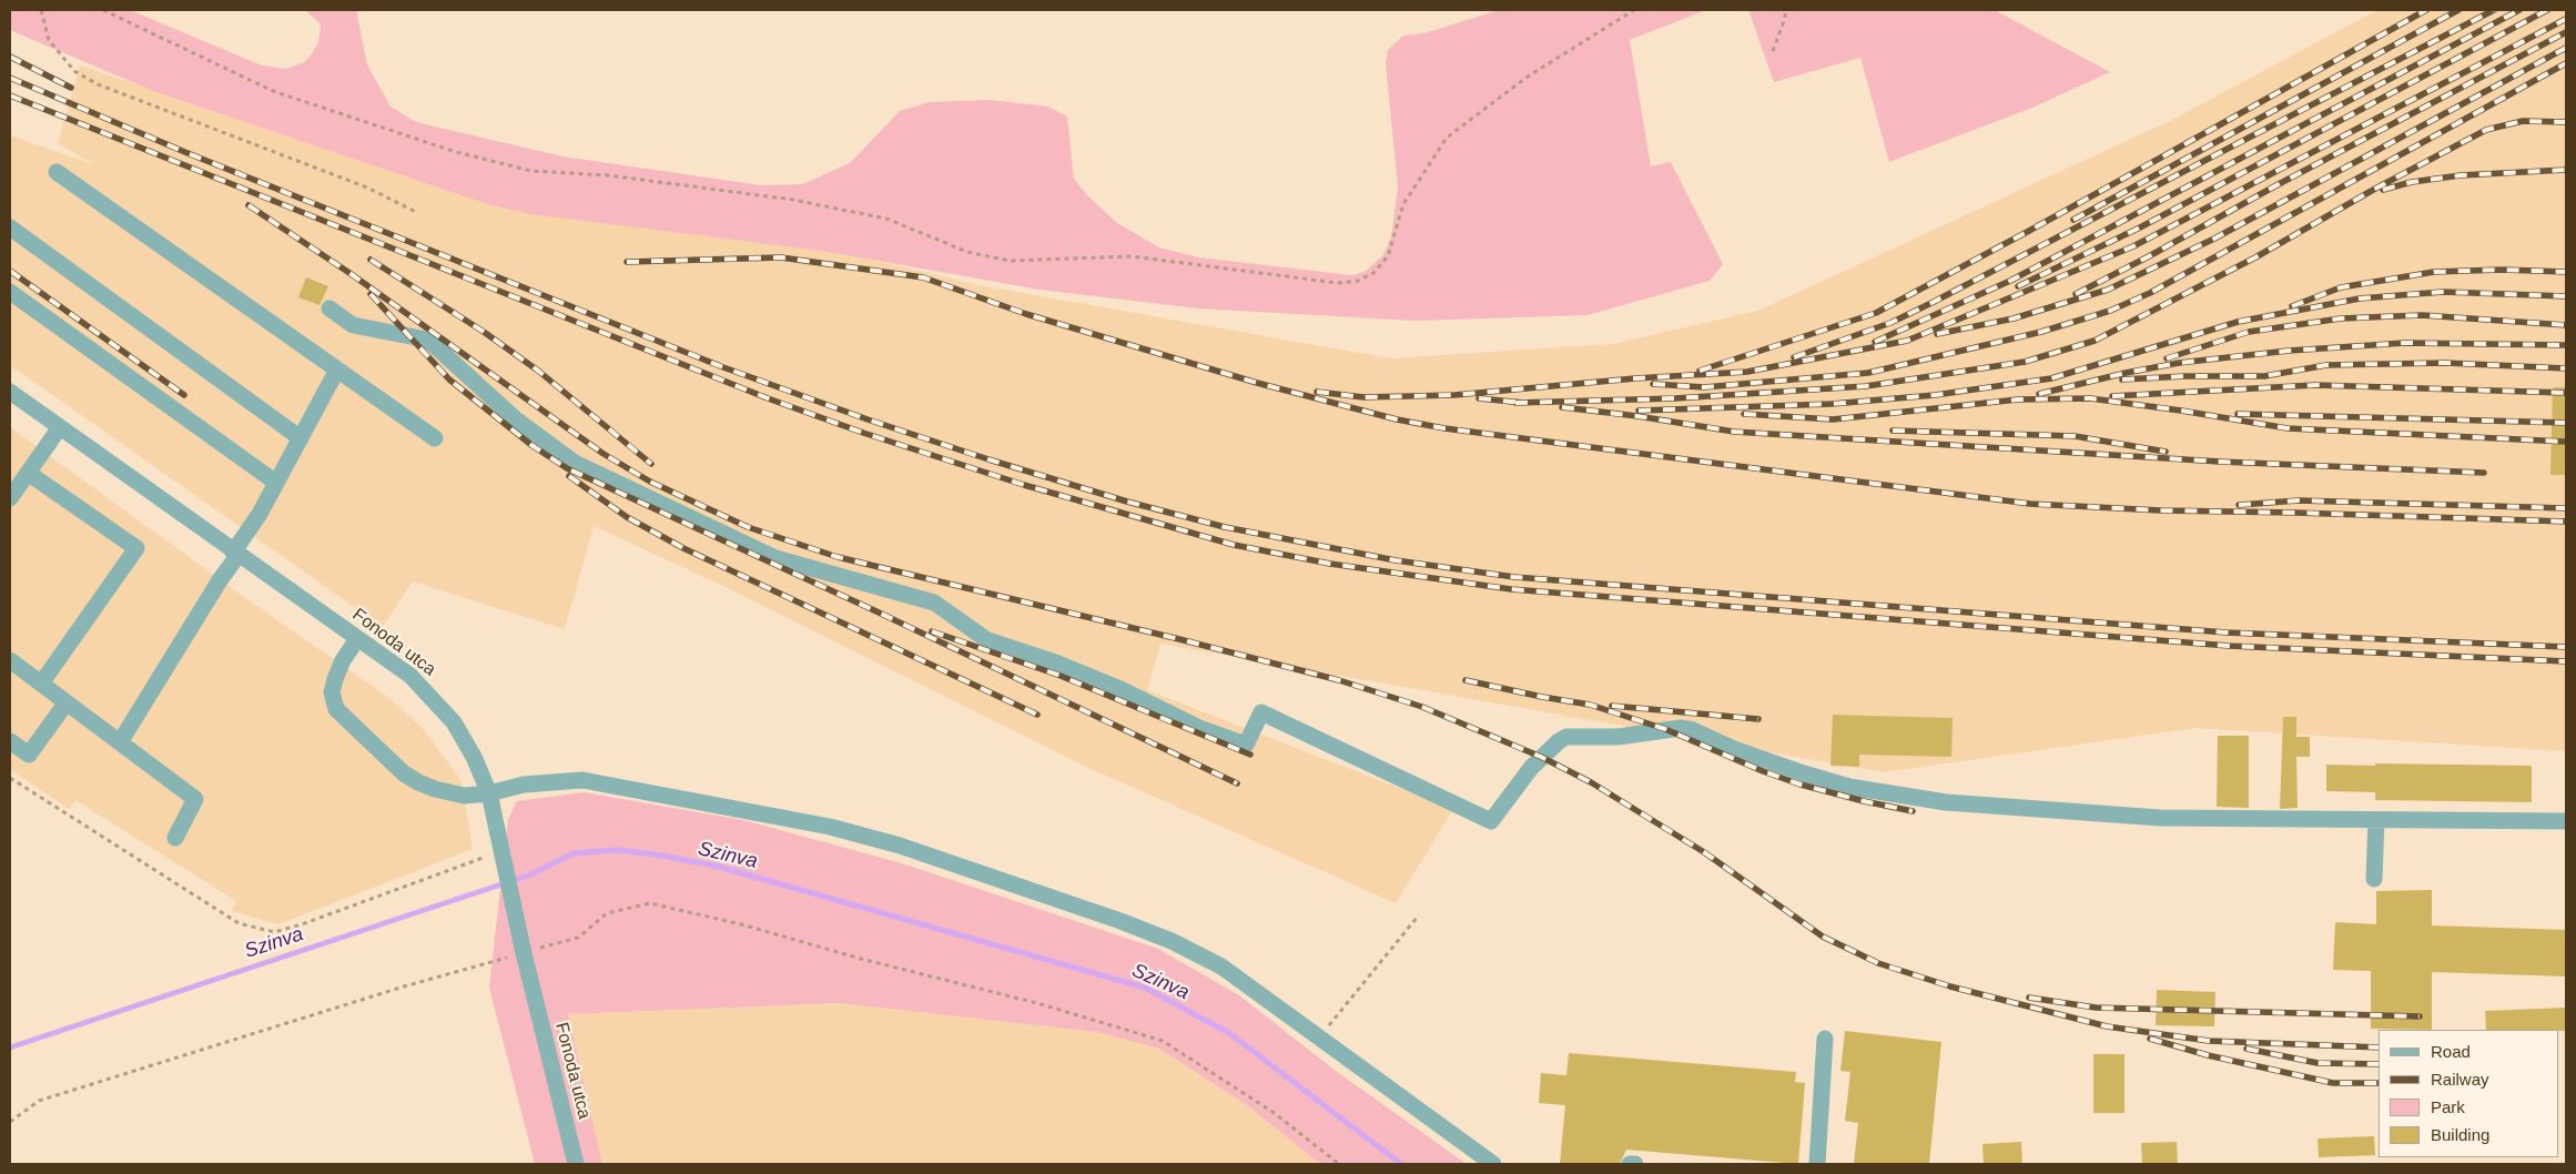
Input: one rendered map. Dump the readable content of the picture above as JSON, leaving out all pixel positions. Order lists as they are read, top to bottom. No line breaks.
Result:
{"streets":{"street":["Fonoda utca"]},"water":["Szinva"],"legend":["Road","Railway","Park","Building"]}
